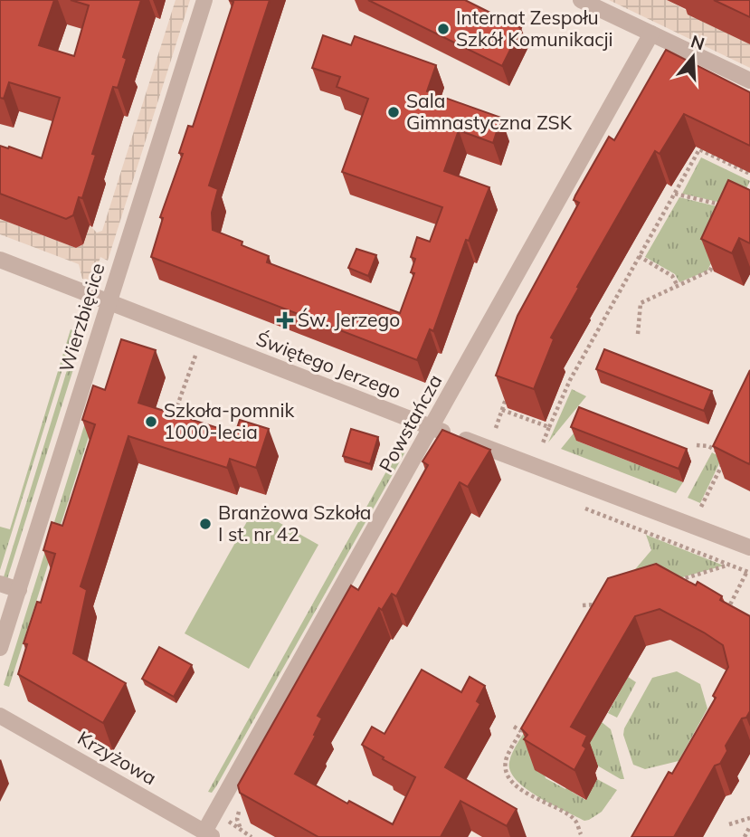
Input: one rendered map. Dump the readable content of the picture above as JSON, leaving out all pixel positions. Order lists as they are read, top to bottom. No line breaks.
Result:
{"streets":{"street":["Wierzbięcice","Świętego Jerzego","Powstańcza","Krzyżowa"]},"crossings":[["Wierzbięcice","Świętego Jerzego"],["Świętego Jerzego","Powstańcza"],["Powstańcza","Krzyżowa"]],"places":{"other":["Internat Zespołu Szkół Komunikacji","Sala Gimnastyczna ZSK","Szkoła-pomnik 1000-lecia","Branżowa Szkoła I st. nr 42"],"health":["Św. Jerzego"]},"north":"top"}
